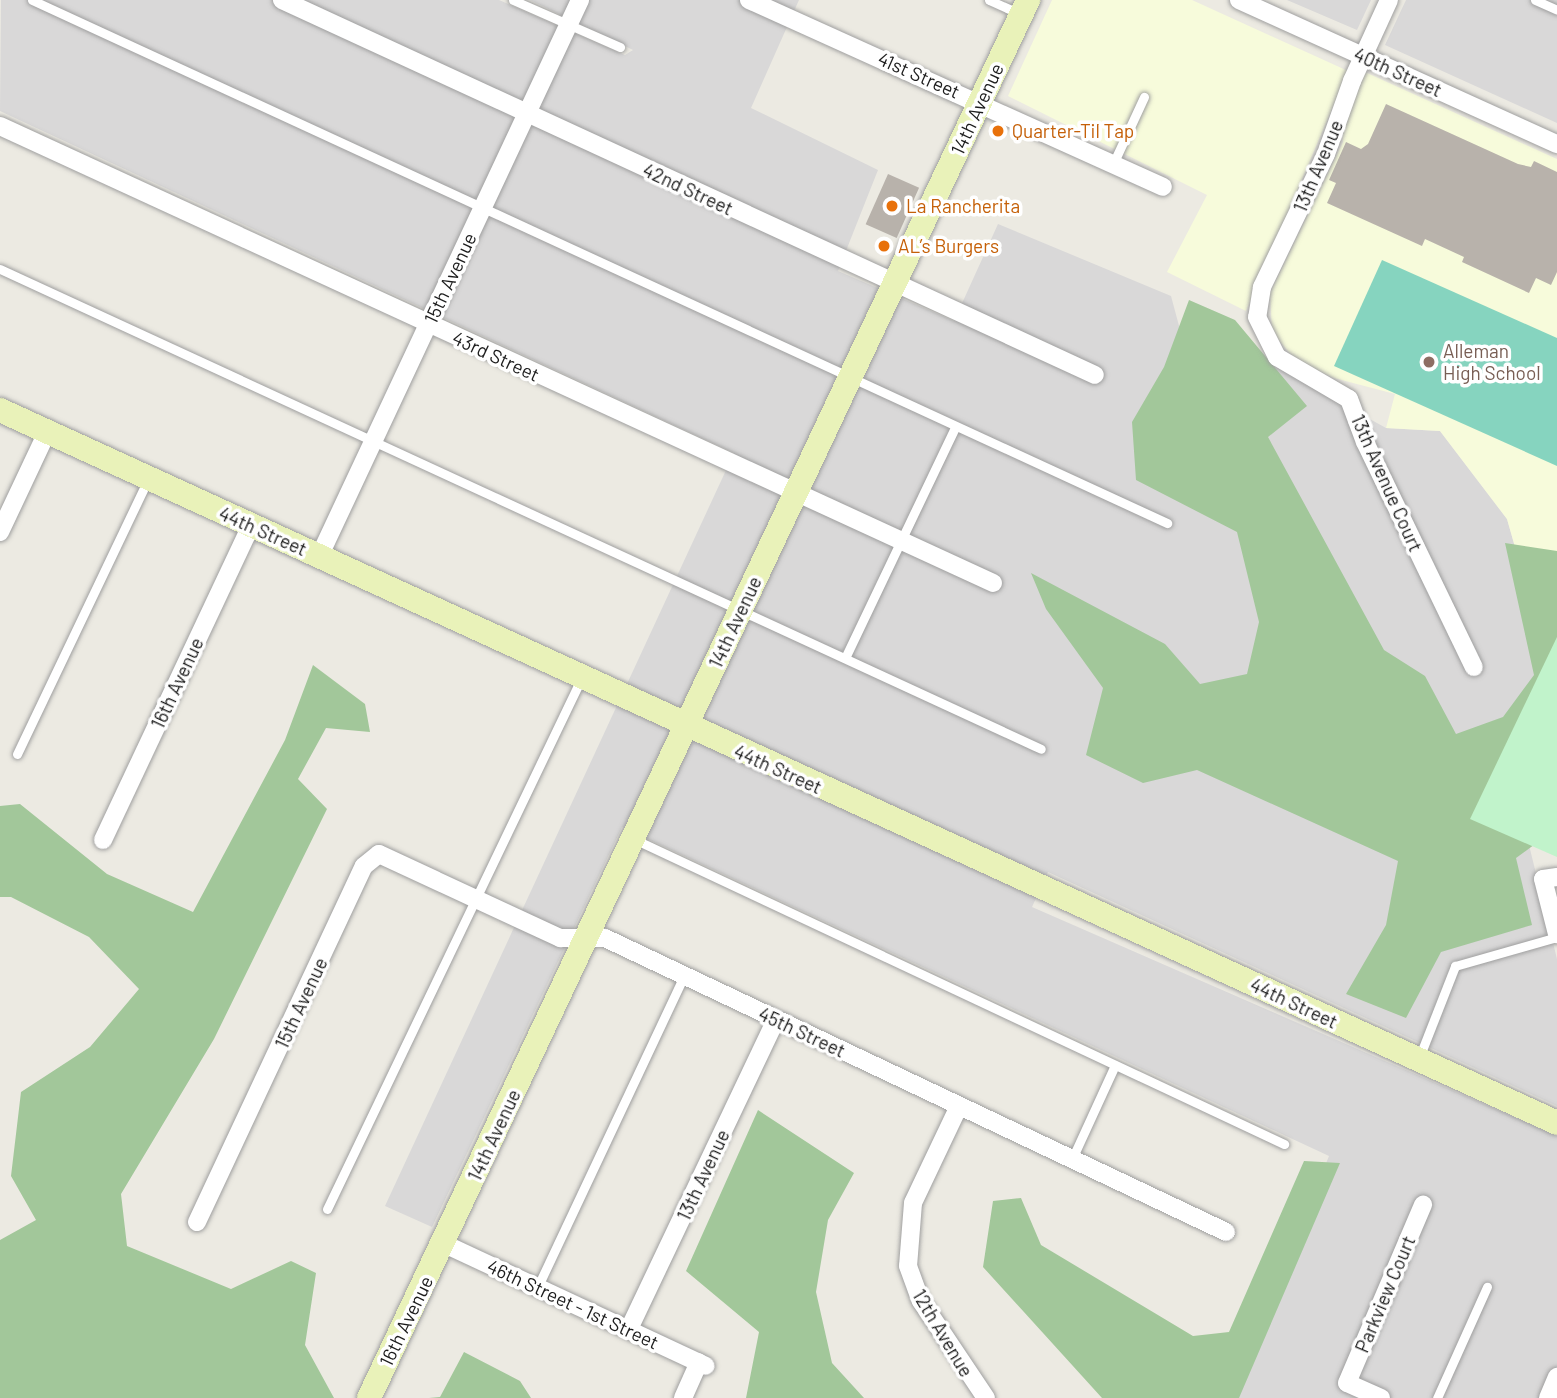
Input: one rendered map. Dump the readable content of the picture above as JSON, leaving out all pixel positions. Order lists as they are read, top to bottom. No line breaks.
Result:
{"streets":{"street":["40th Street","41st Street","14th Avenue","13th Avenue","42nd Street","15th Avenue","43rd Street","13th Avenue Court","44th Street","16th Avenue","45th Street","Parkview Court","46th Street - 1st Street","12th Avenue"]},"crossings":[["40th Street","13th Avenue"],["41st Street","14th Avenue"],["14th Avenue","42nd Street"],["14th Avenue","43rd Street"],["14th Avenue","44th Street"],["14th Avenue","16th Avenue"],["14th Avenue","45th Street"],["14th Avenue","46th Street - 1st Street"],["13th Avenue","13th Avenue Court"],["13th Avenue","45th Street"],["13th Avenue","46th Street - 1st Street"],["42nd Street","15th Avenue"],["15th Avenue","43rd Street"],["15th Avenue","44th Street"],["15th Avenue","45th Street"],["44th Street","16th Avenue"],["16th Avenue","46th Street - 1st Street"],["45th Street","12th Avenue"]],"places":["Quarter-Til Tap","La Rancherita","AL’s Burgers","Alleman High School"]}
